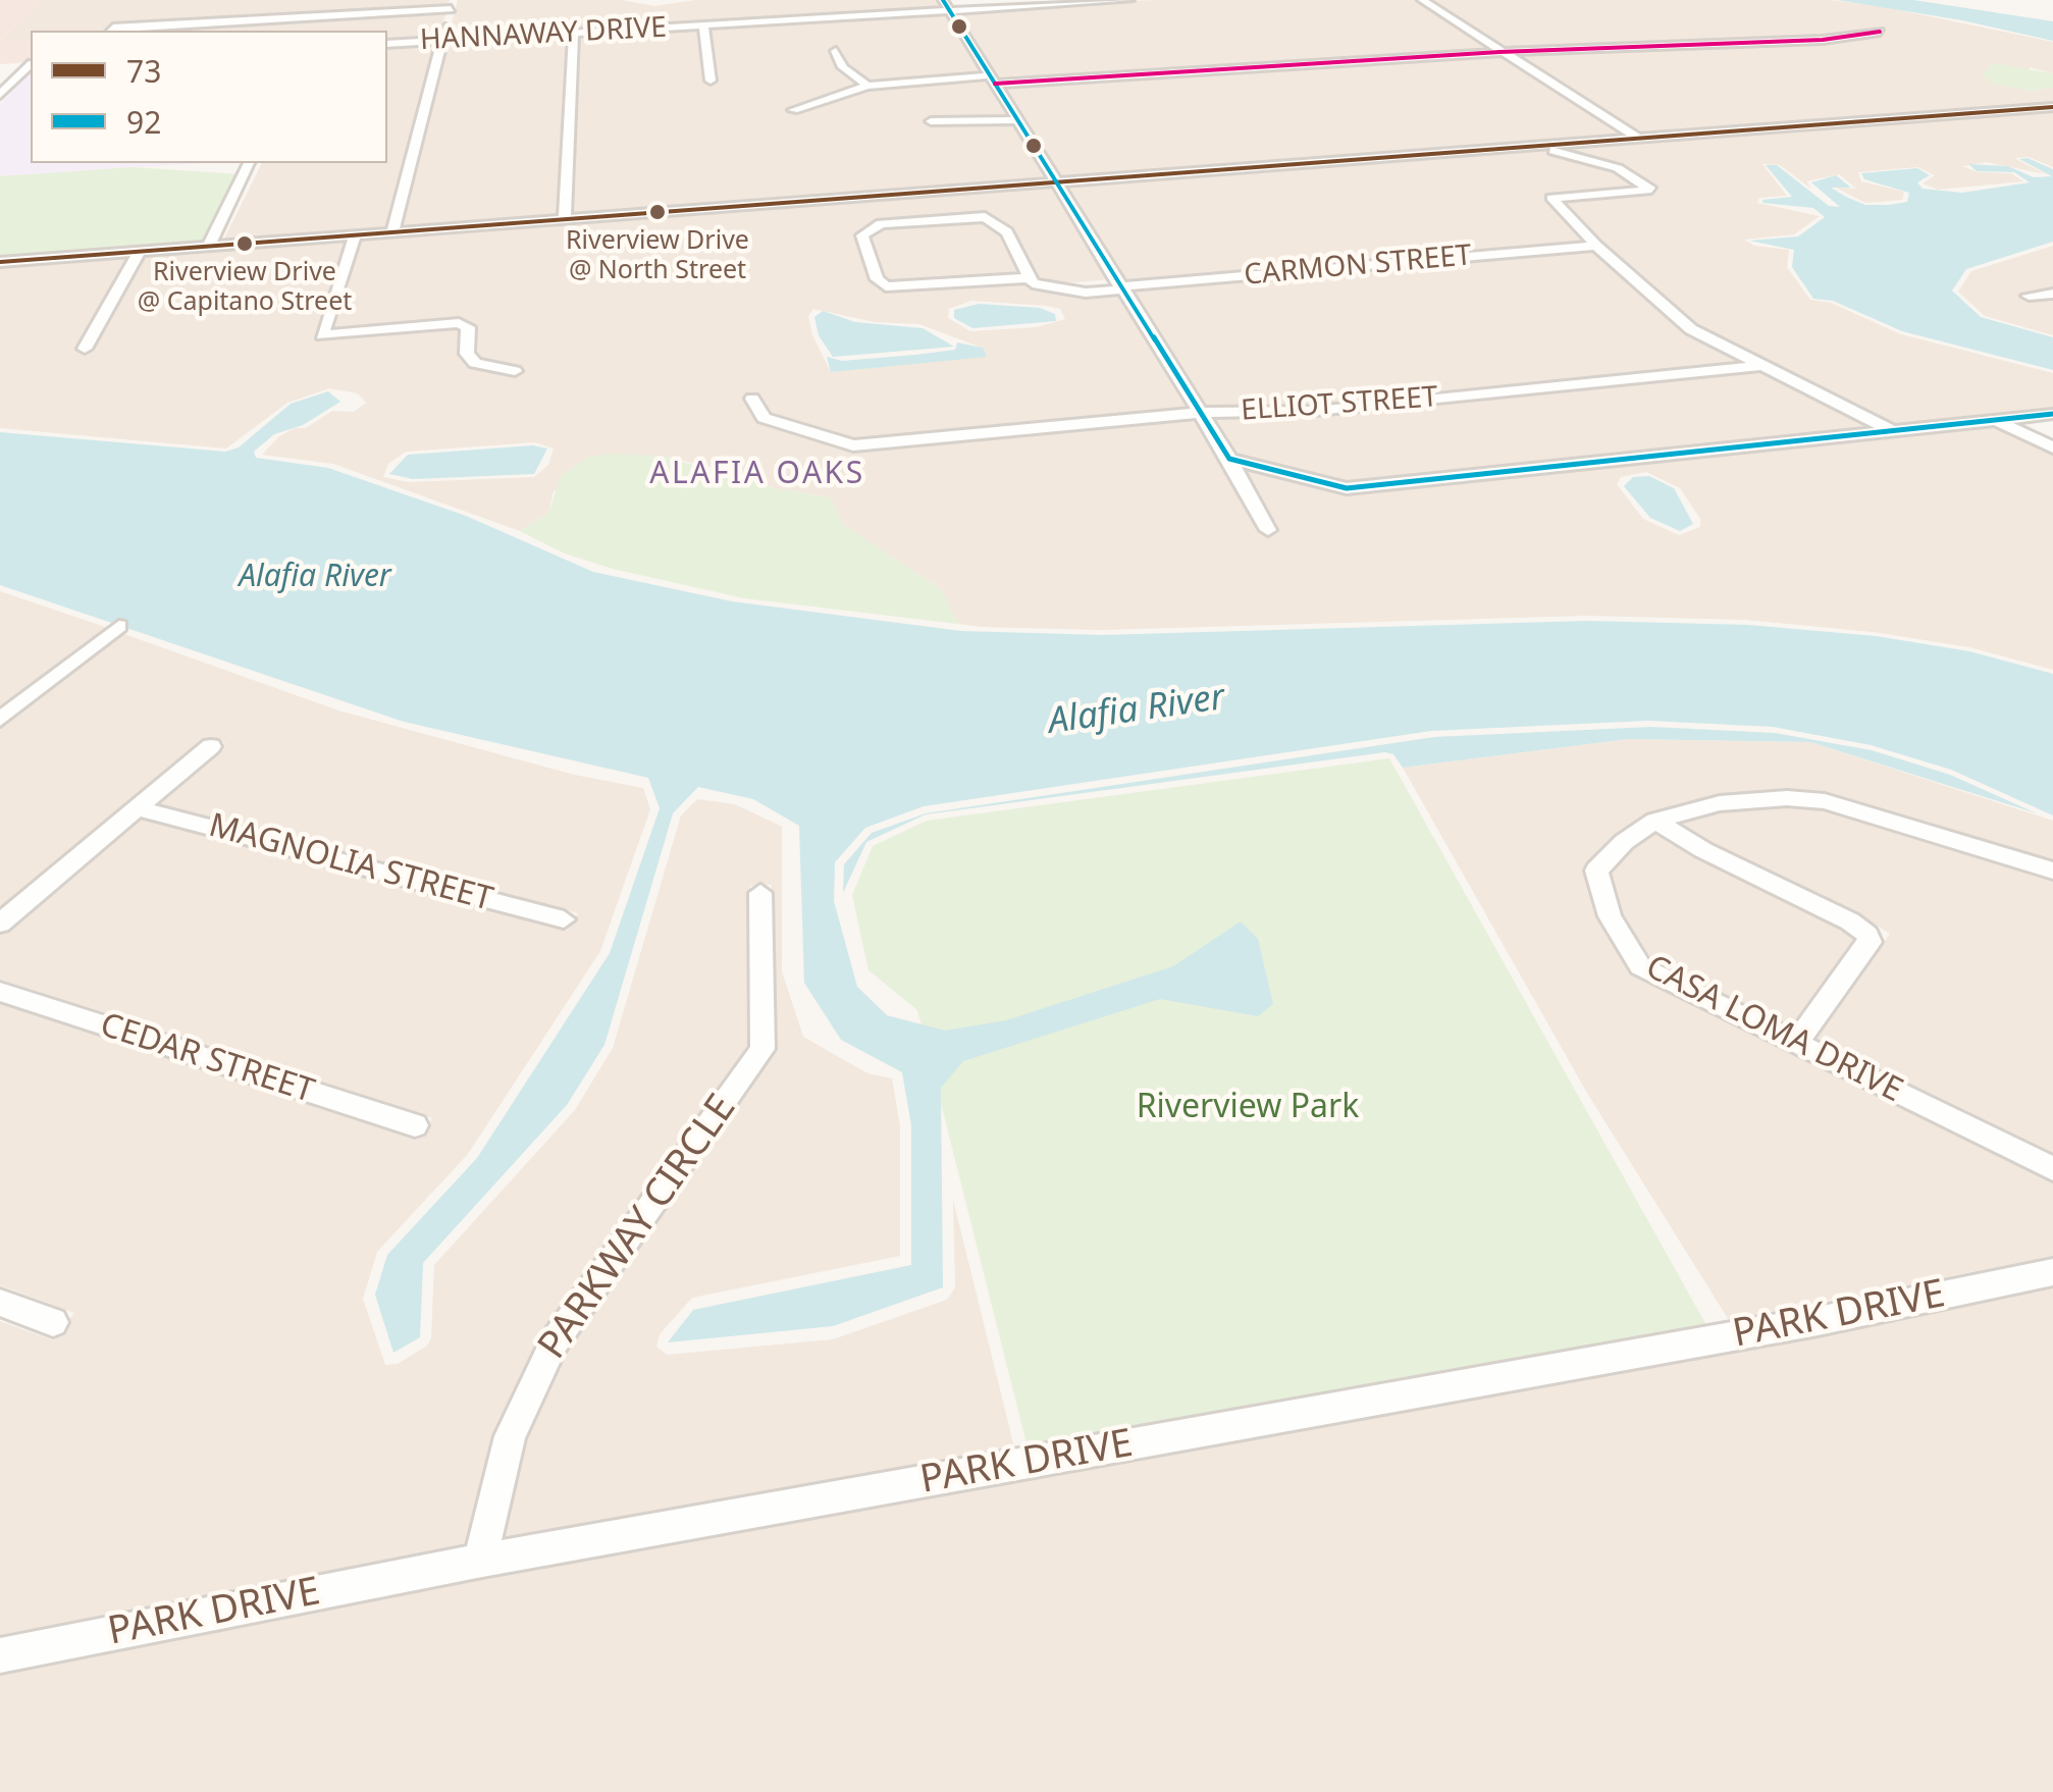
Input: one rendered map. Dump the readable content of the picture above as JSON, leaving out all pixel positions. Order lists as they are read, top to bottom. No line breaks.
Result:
{"streets":{"street":["HANNAWAY DRIVE","CARMON STREET","ELLIOT STREET","MAGNOLIA STREET","CASA LOMA DRIVE","CEDAR STREET","PARKWAY CIRCLE","PARK DRIVE"]},"crossings":[["PARKWAY CIRCLE","PARK DRIVE"]],"districts":["ALAFIA OAKS"],"water":["Alafia River"],"parks":["Riverview Park"],"places":["Riverview Drive @ North Street","Riverview Drive @ Capitano Street"],"lines":["transit line 92","transit line 73"],"legend":["73","92"]}
